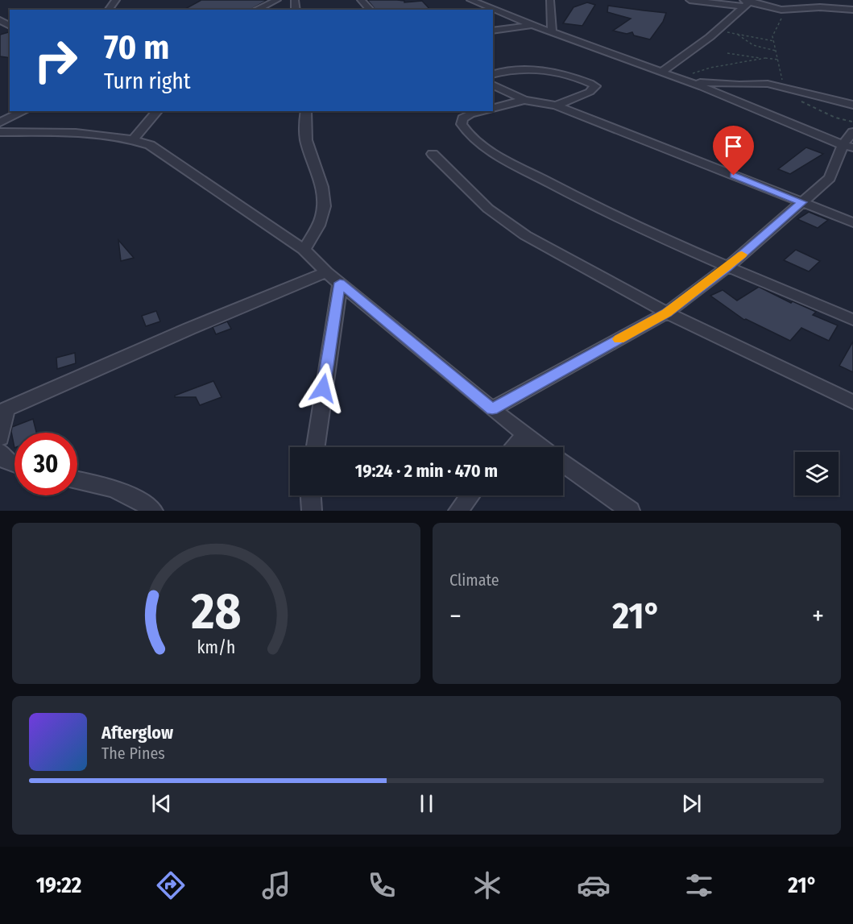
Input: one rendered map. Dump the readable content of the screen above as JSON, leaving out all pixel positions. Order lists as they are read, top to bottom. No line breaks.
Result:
{"page":{"turn":["70 m","Turn right"],"limit":"30","trip":"19:24 · 2 min · 470 m","tile":"Climate","heat":["−","21°","+"],"song":["Afterglow","The Pines"],"tabs":["19:22","21°"],"gauge":["28","km/h"]}}
